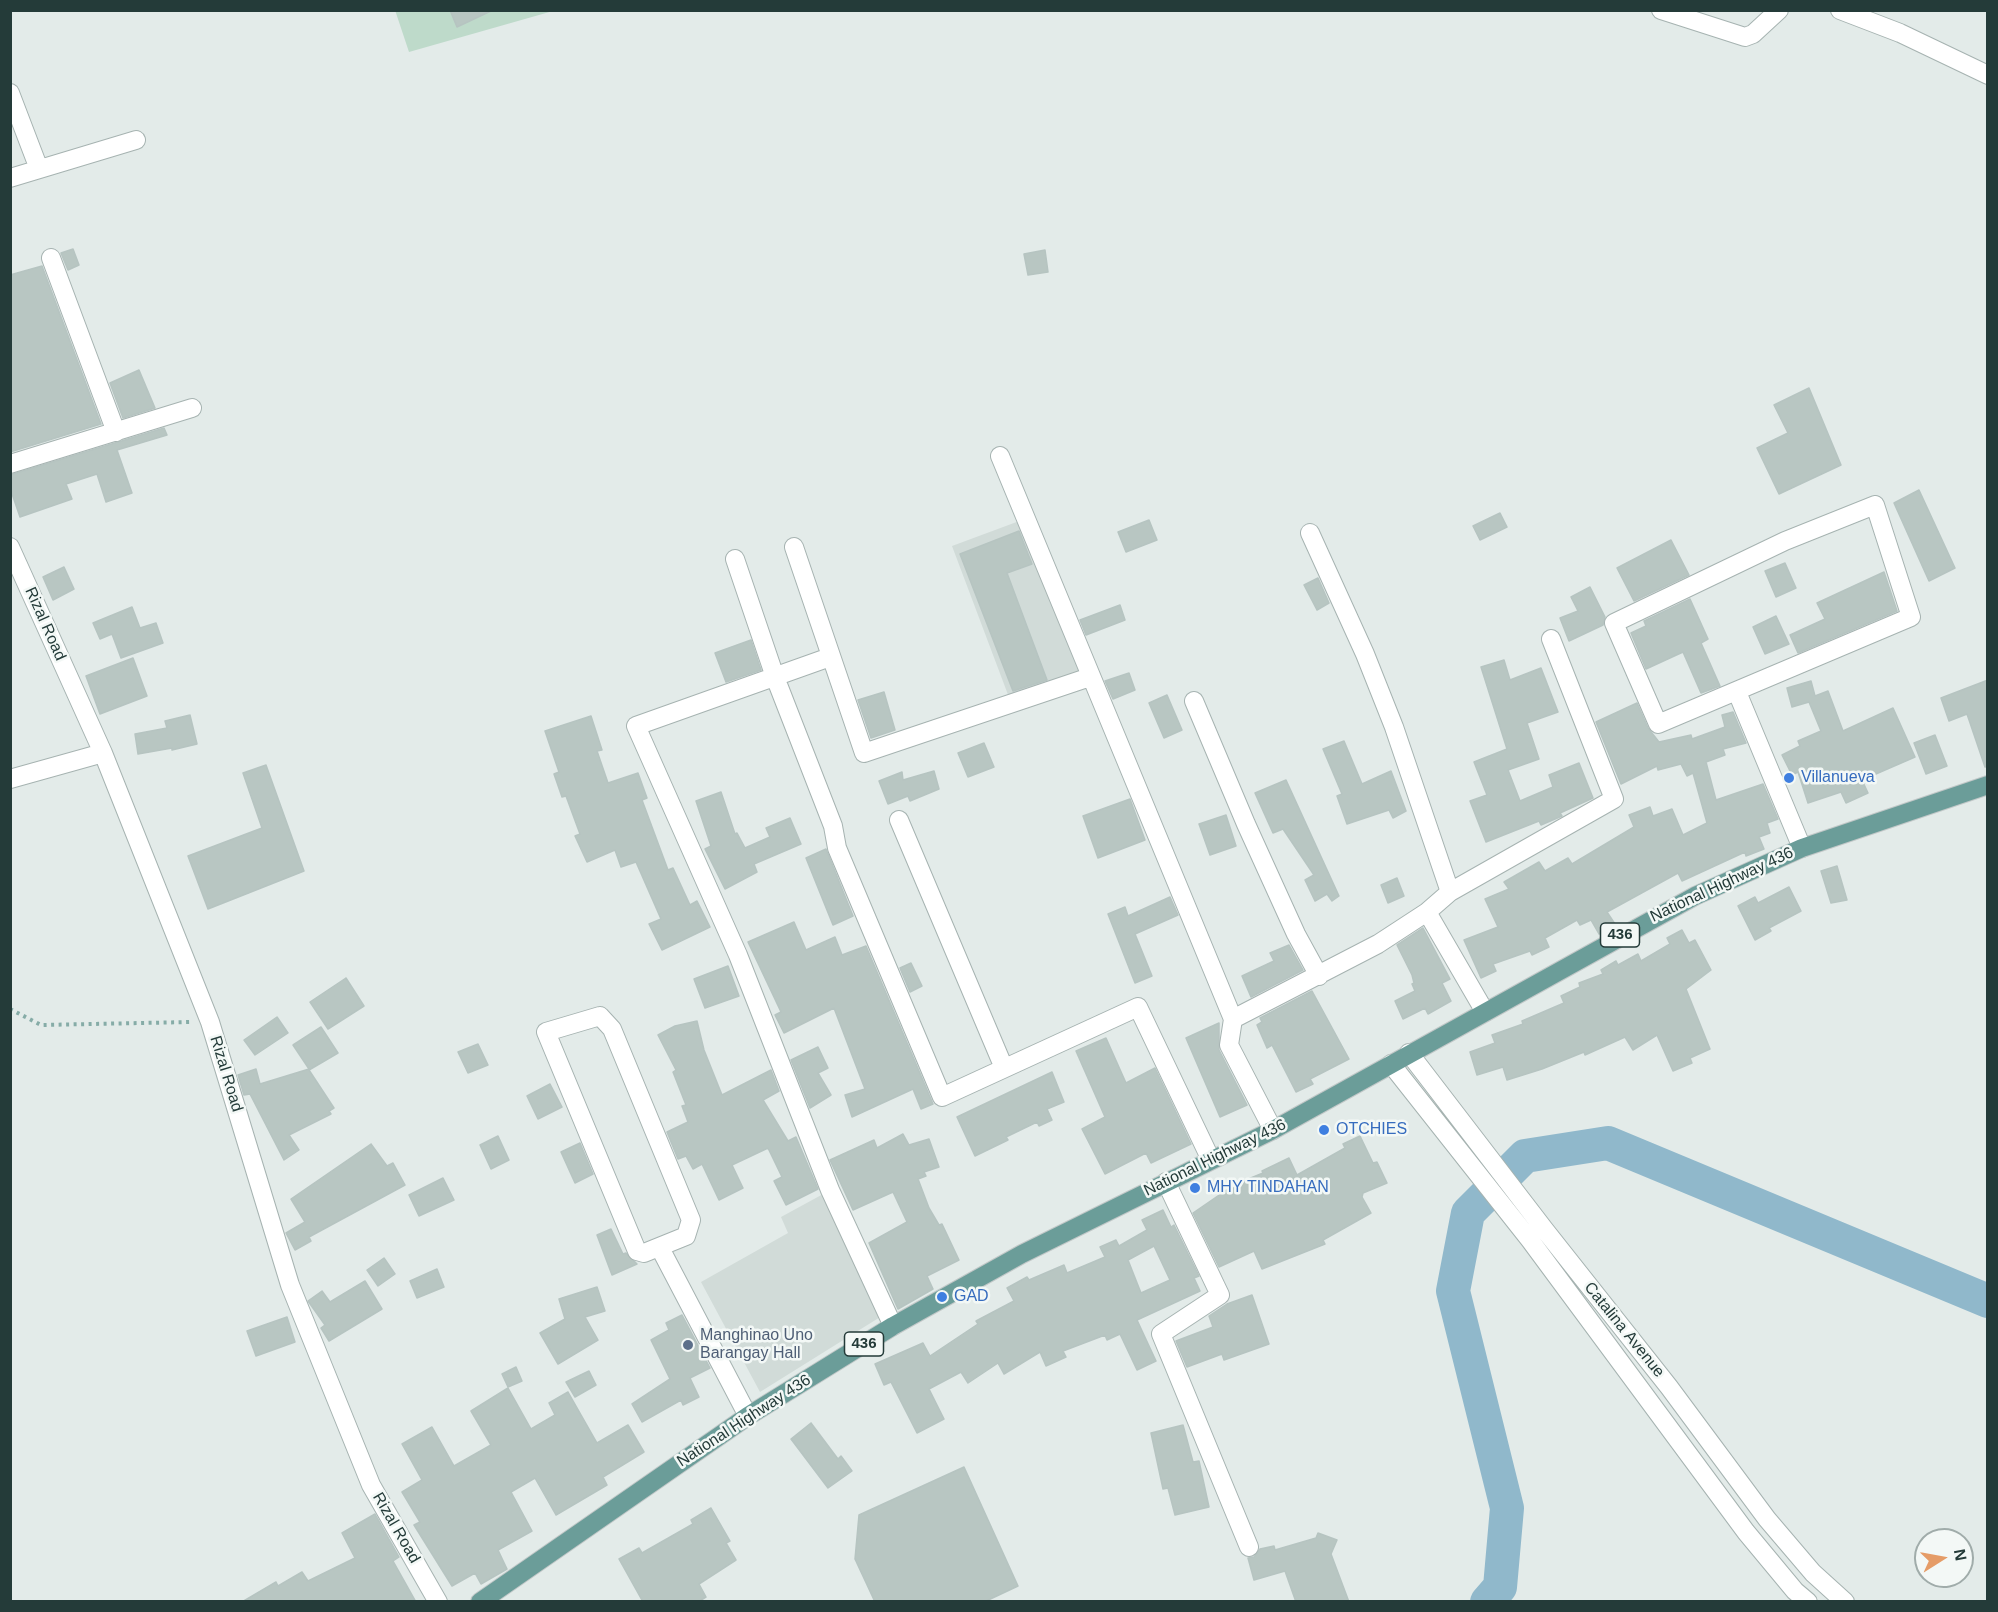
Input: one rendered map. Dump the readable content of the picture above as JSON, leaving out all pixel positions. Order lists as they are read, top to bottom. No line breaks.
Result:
{"streets":{"main road":["National Highway 436","436"],"street":["Rizal Road","Catalina Avenue"]},"crossings":[["National Highway 436","Catalina Avenue"]],"places":["Villanueva","OTCHIES","MHY TINDAHAN","GAD","Manghinao Uno Barangay Hall"],"north":"right"}
